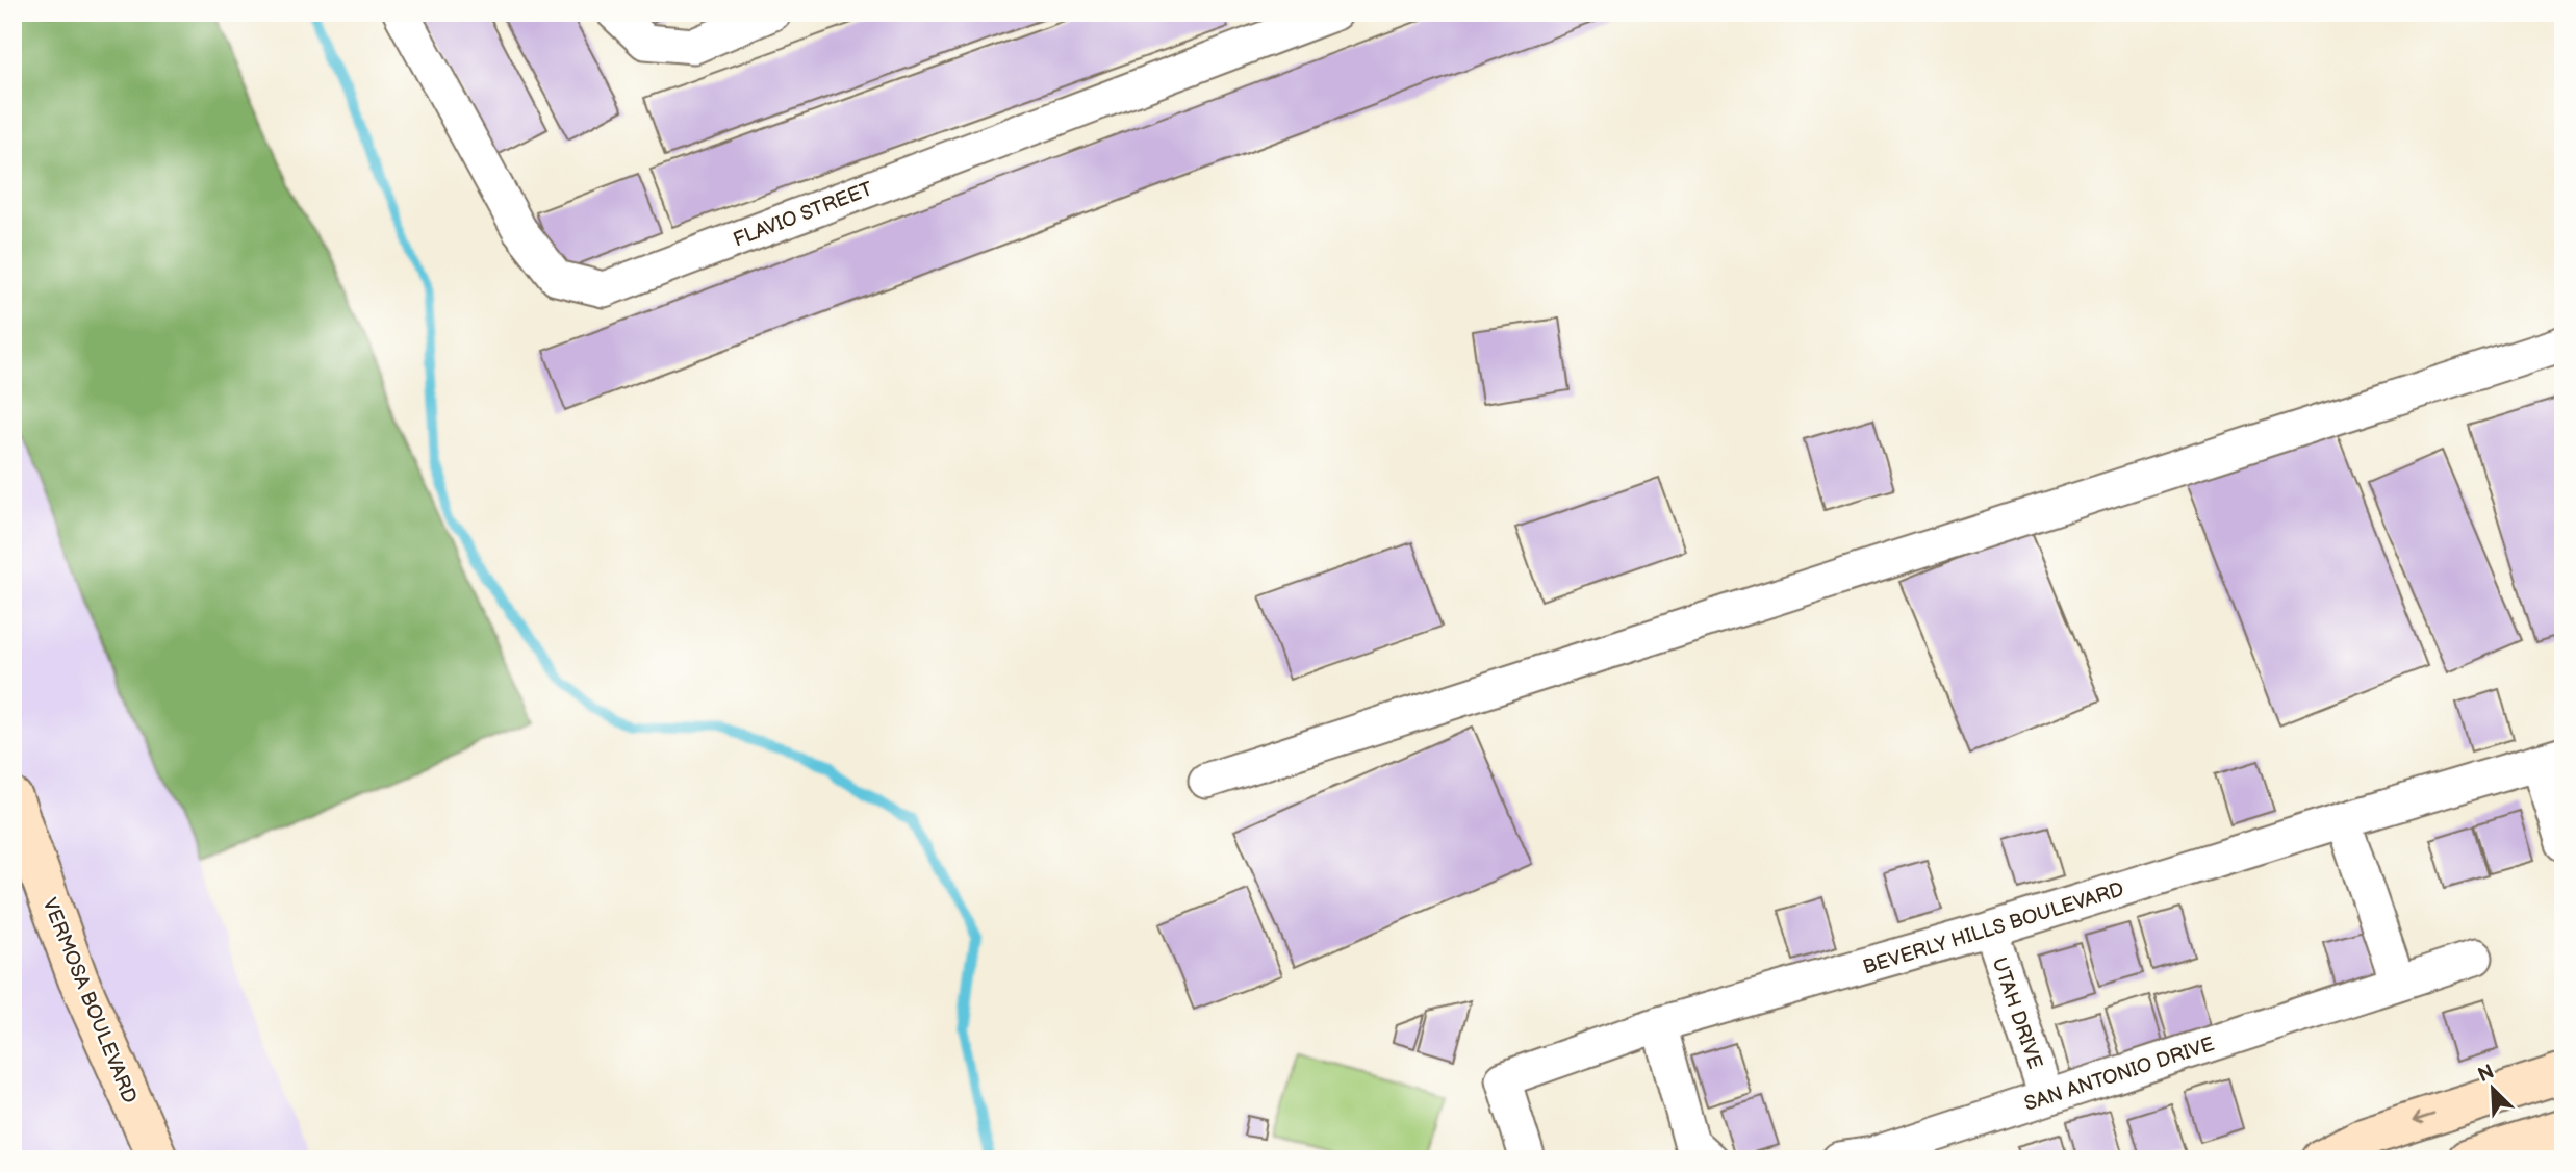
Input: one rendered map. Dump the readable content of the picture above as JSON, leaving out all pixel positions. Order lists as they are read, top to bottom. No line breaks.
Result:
{"streets":{"main road":["VERMOSA BOULEVARD"],"street":["FLAVIO STREET","BEVERLY HILLS BOULEVARD","UTAH DRIVE","SAN ANTONIO DRIVE"]},"crossings":[["BEVERLY HILLS BOULEVARD","UTAH DRIVE"],["UTAH DRIVE","SAN ANTONIO DRIVE"]],"north":"top left"}
